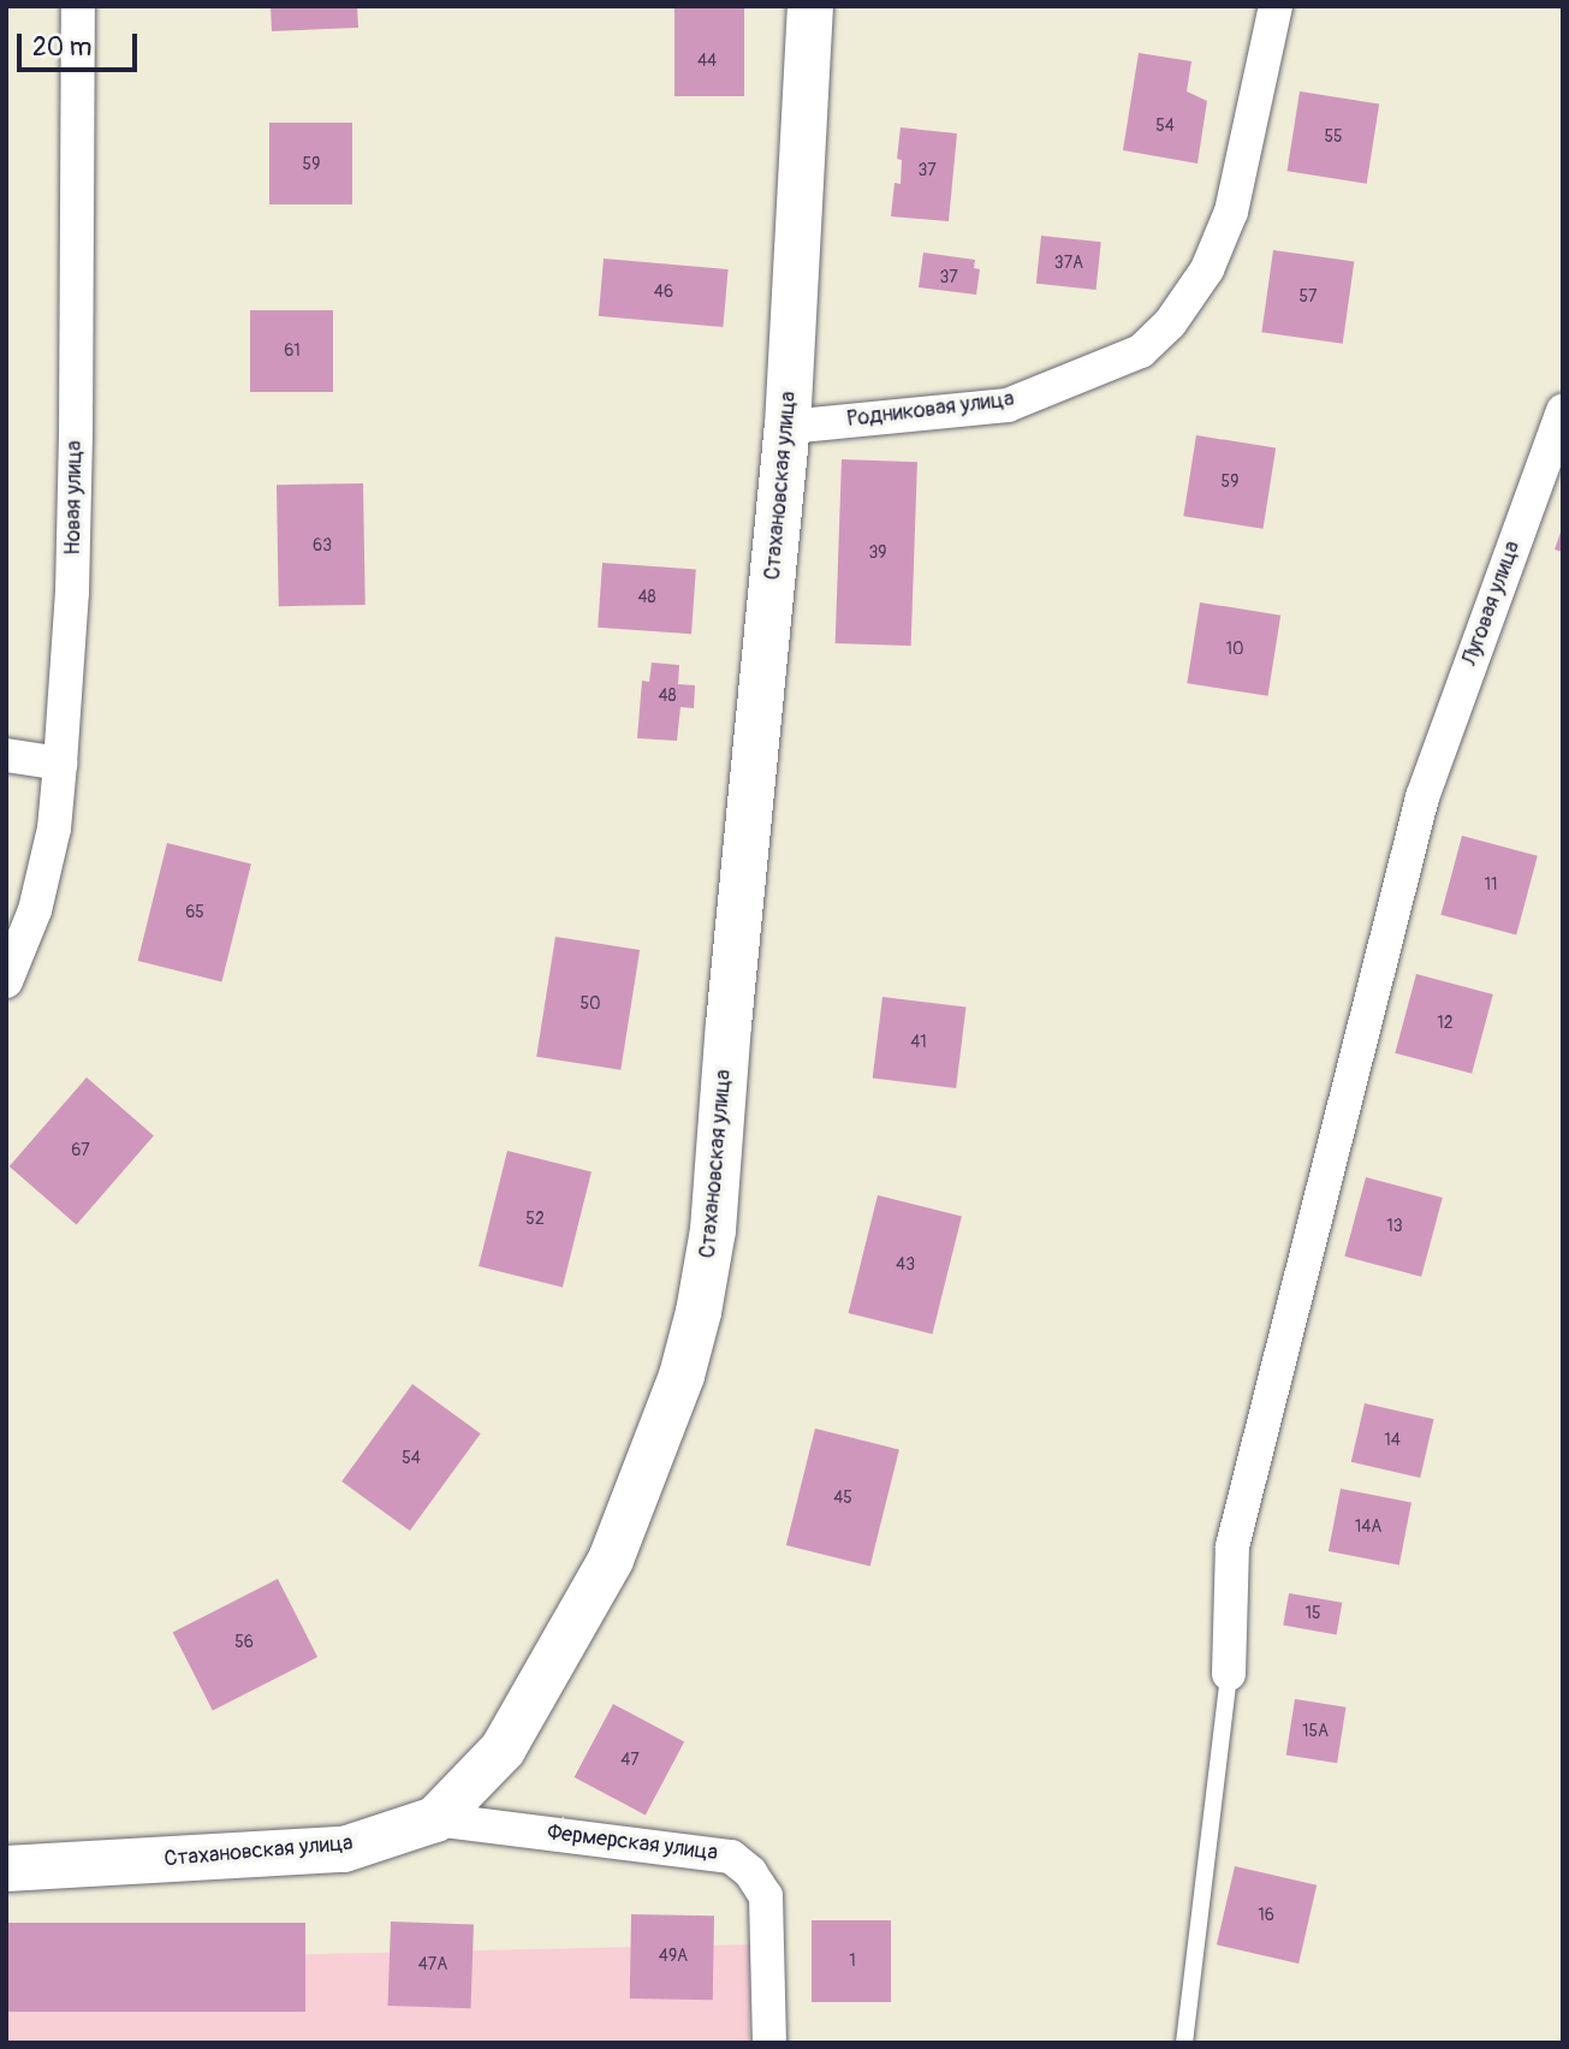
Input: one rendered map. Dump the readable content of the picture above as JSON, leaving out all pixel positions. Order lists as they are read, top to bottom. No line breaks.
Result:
{"streets":{"street":["Родниковая улица","Стахановская улица","Новая улица","Луговая улица","Фермерская улица"]},"crossings":[["Родниковая улица","Стахановская улица"],["Стахановская улица","Фермерская улица"]],"house_numbers":["44","54","55","59","37","37А","37","46","57","61","59","63","39","48","10","48","11","65","50","12","41","67","52","13","43","14","54","45","14А","15","56","15А","47","16","49А","1","47А"],"scale_bar":"20 m"}
